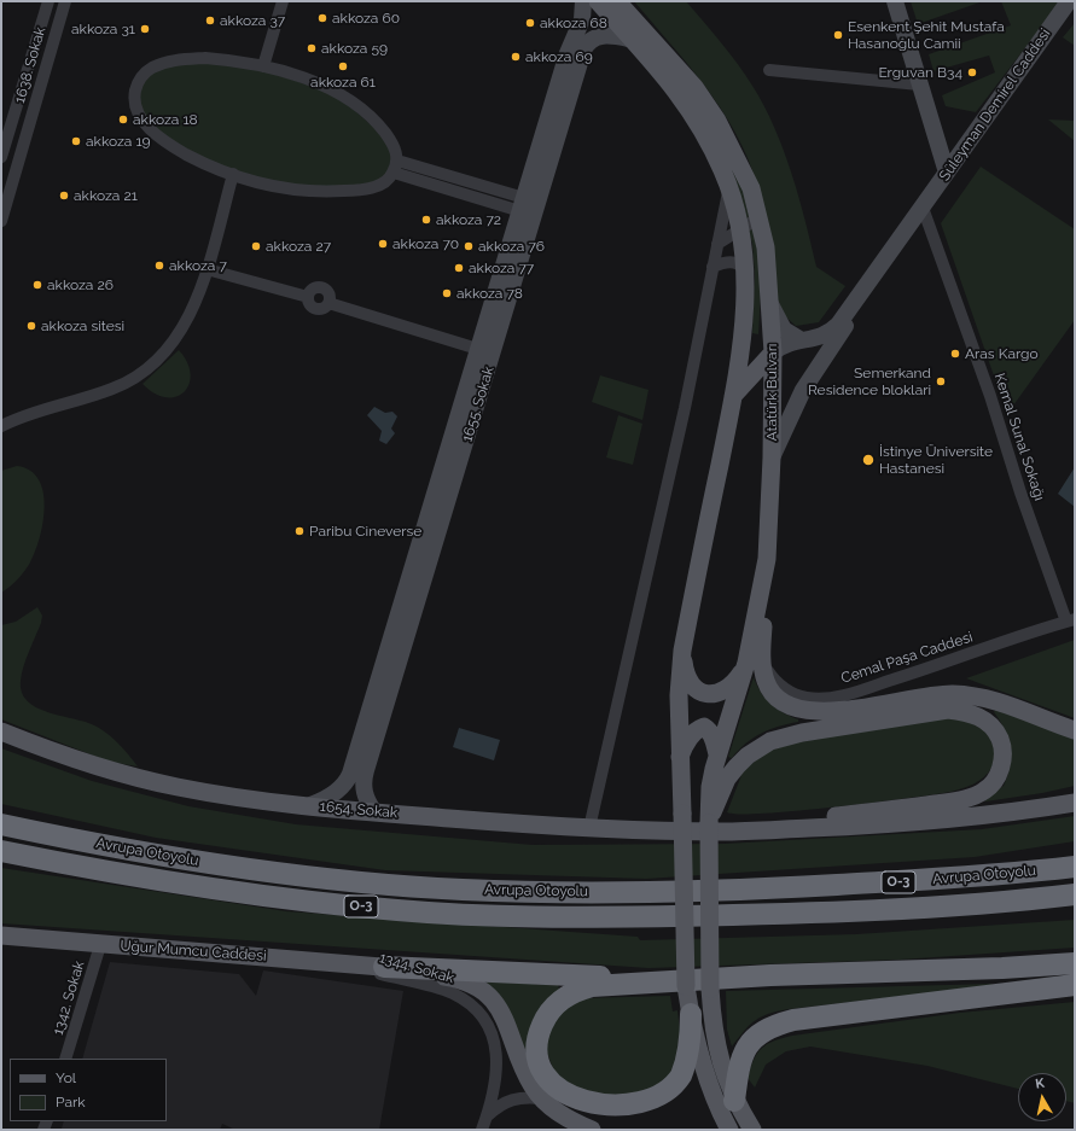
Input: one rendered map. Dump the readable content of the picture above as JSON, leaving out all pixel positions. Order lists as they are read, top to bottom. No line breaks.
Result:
{"streets":{"highway":["Avrupa Otoyolu","O-3"],"main road":["Atatürk Bulvarı","1654. Sokak","Uğur Mumcu Caddesi"],"street":["1638. Sokak","Süleyman Demirel Caddesi","1655. Sokak","Kemal Sunal Sokağı","Cemal Paşa Caddesi","1344. Sokak","1342. Sokak"]},"crossings":[["Süleyman Demirel Caddesi","Atatürk Bulvarı"],["Süleyman Demirel Caddesi","Kemal Sunal Sokağı"],["Atatürk Bulvarı","1655. Sokak"],["Atatürk Bulvarı","Cemal Paşa Caddesi"],["1655. Sokak","1654. Sokak"],["Kemal Sunal Sokağı","Cemal Paşa Caddesi"],["Uğur Mumcu Caddesi","1344. Sokak"],["Uğur Mumcu Caddesi","1342. Sokak"]],"places":["akkoza 60","akkoza 37","akkoza 68","akkoza 31","Esenkent Şehit Mustafa Hasanoğlu Camii","akkoza 59","akkoza 69","akkoza 61","Erguvan B34","akkoza 18","akkoza 19","akkoza 21","akkoza 72","akkoza 70","akkoza 27","akkoza 76","akkoza 7","akkoza 77","akkoza 26","akkoza 78","akkoza sitesi","Aras Kargo","Semerkand Residence bloklari","İstinye Üniversite Hastanesi","Paribu Cineverse"],"legend":["Yol","Park"],"north":"top"}
